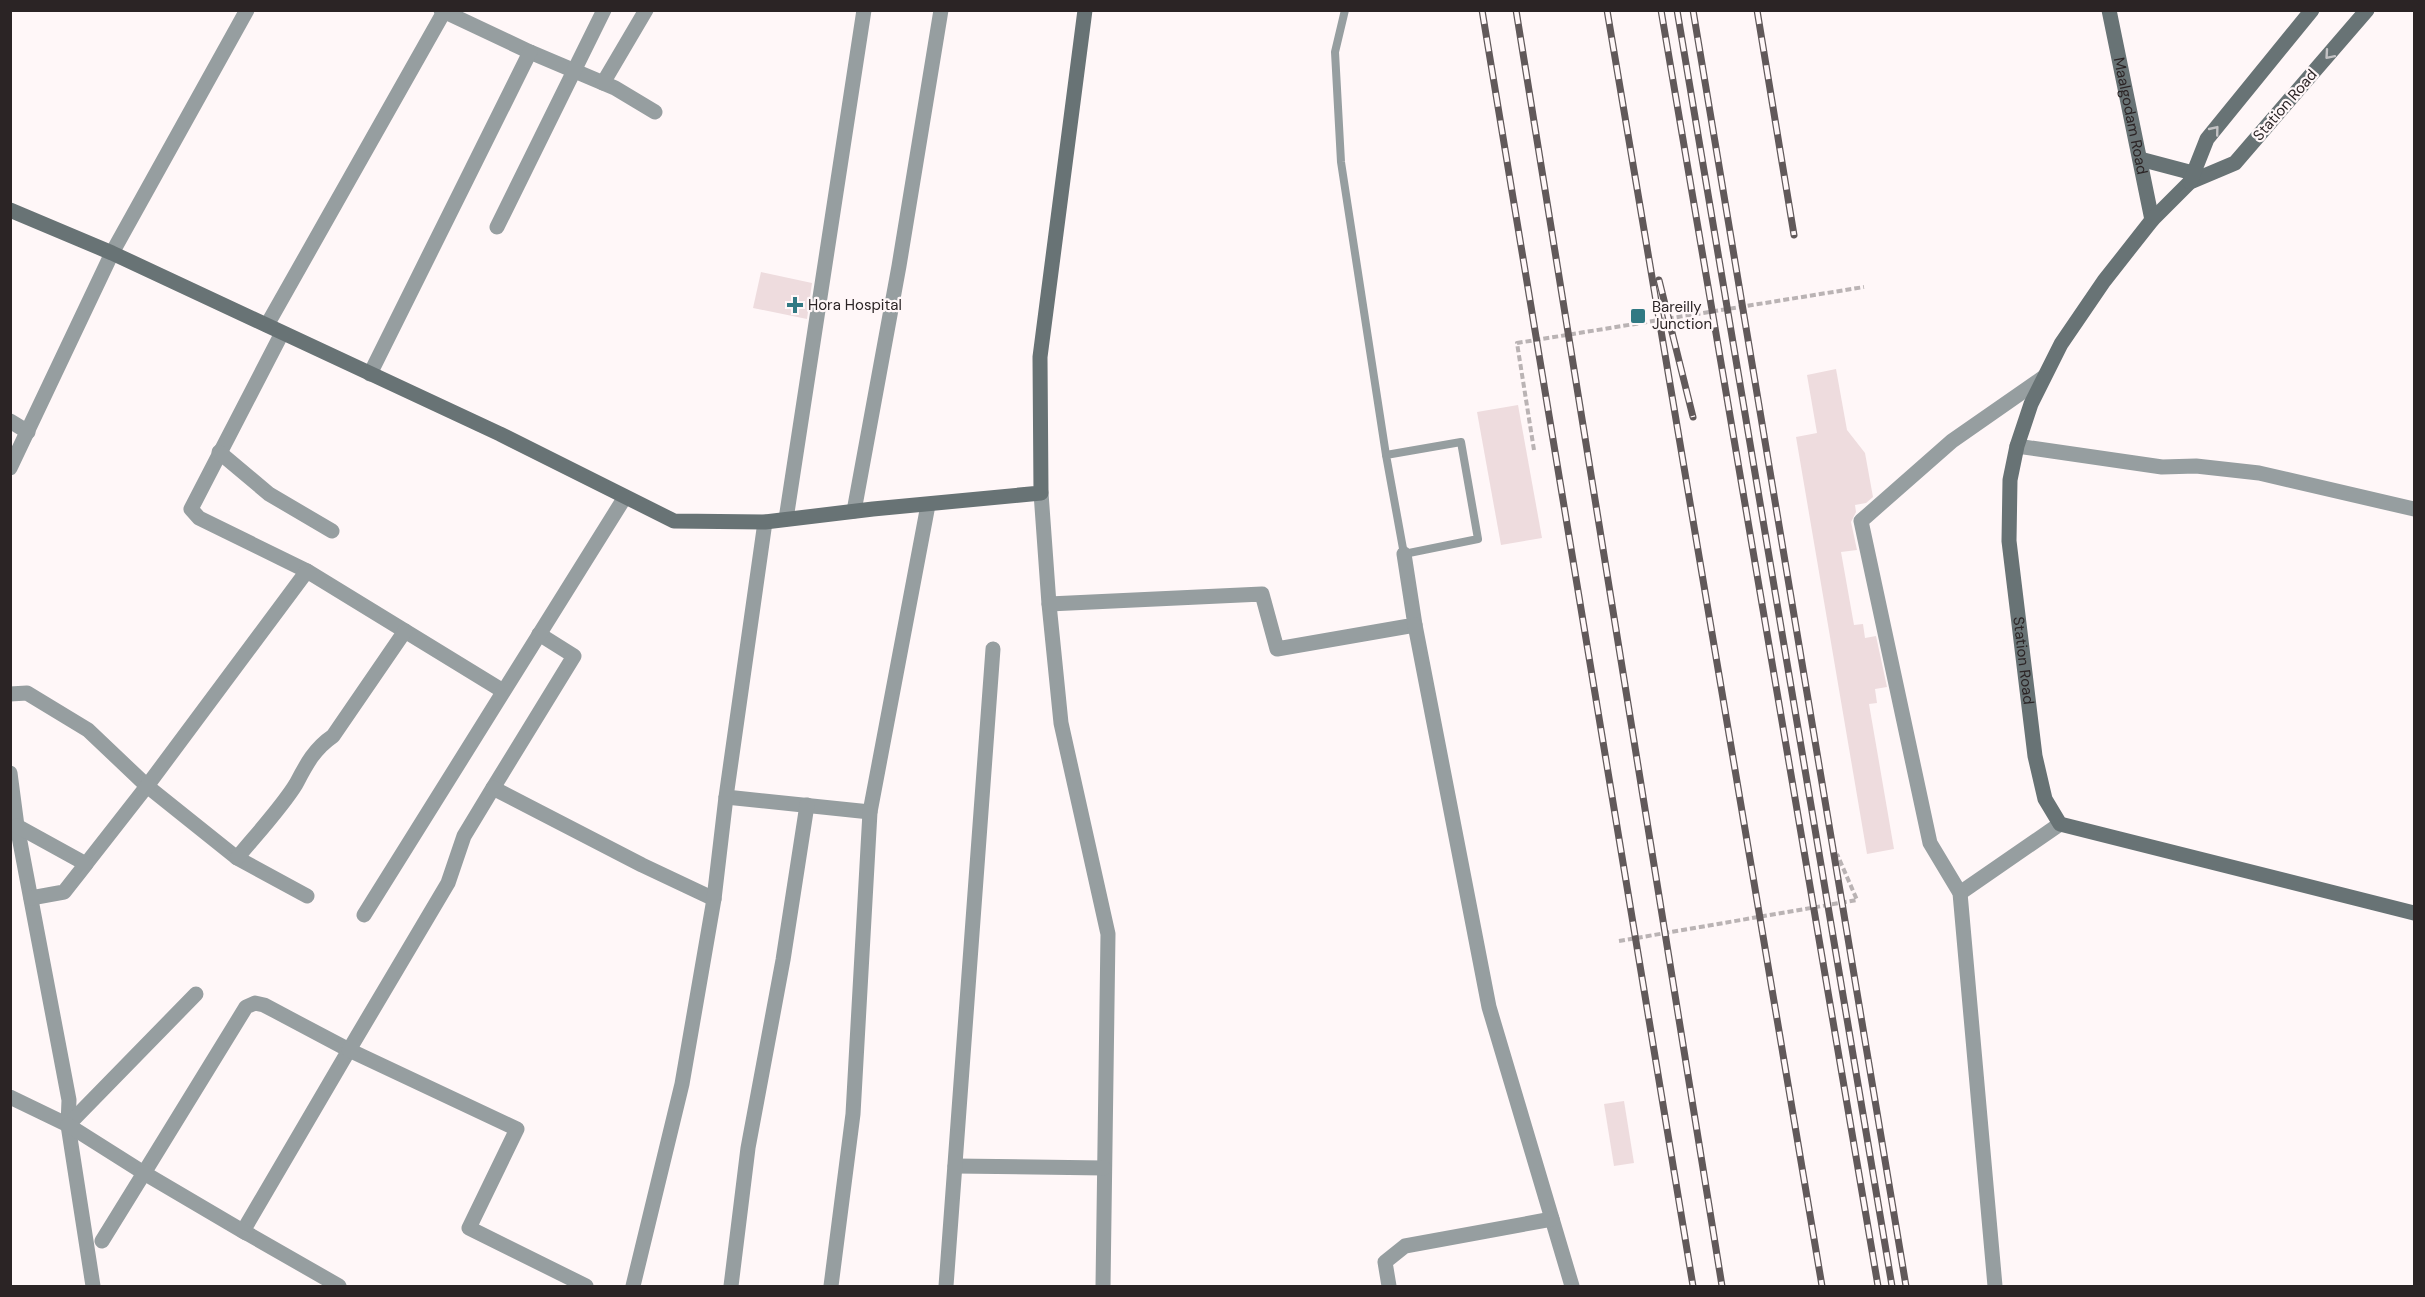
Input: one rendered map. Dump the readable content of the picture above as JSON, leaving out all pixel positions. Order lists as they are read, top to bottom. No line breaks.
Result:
{"streets":{"street":["Station Road","Maalgodam Road"]},"crossings":[["Station Road","Maalgodam Road"]],"places":{"health":["Hora Hospital"],"transit":["Bareilly Junction"]}}
